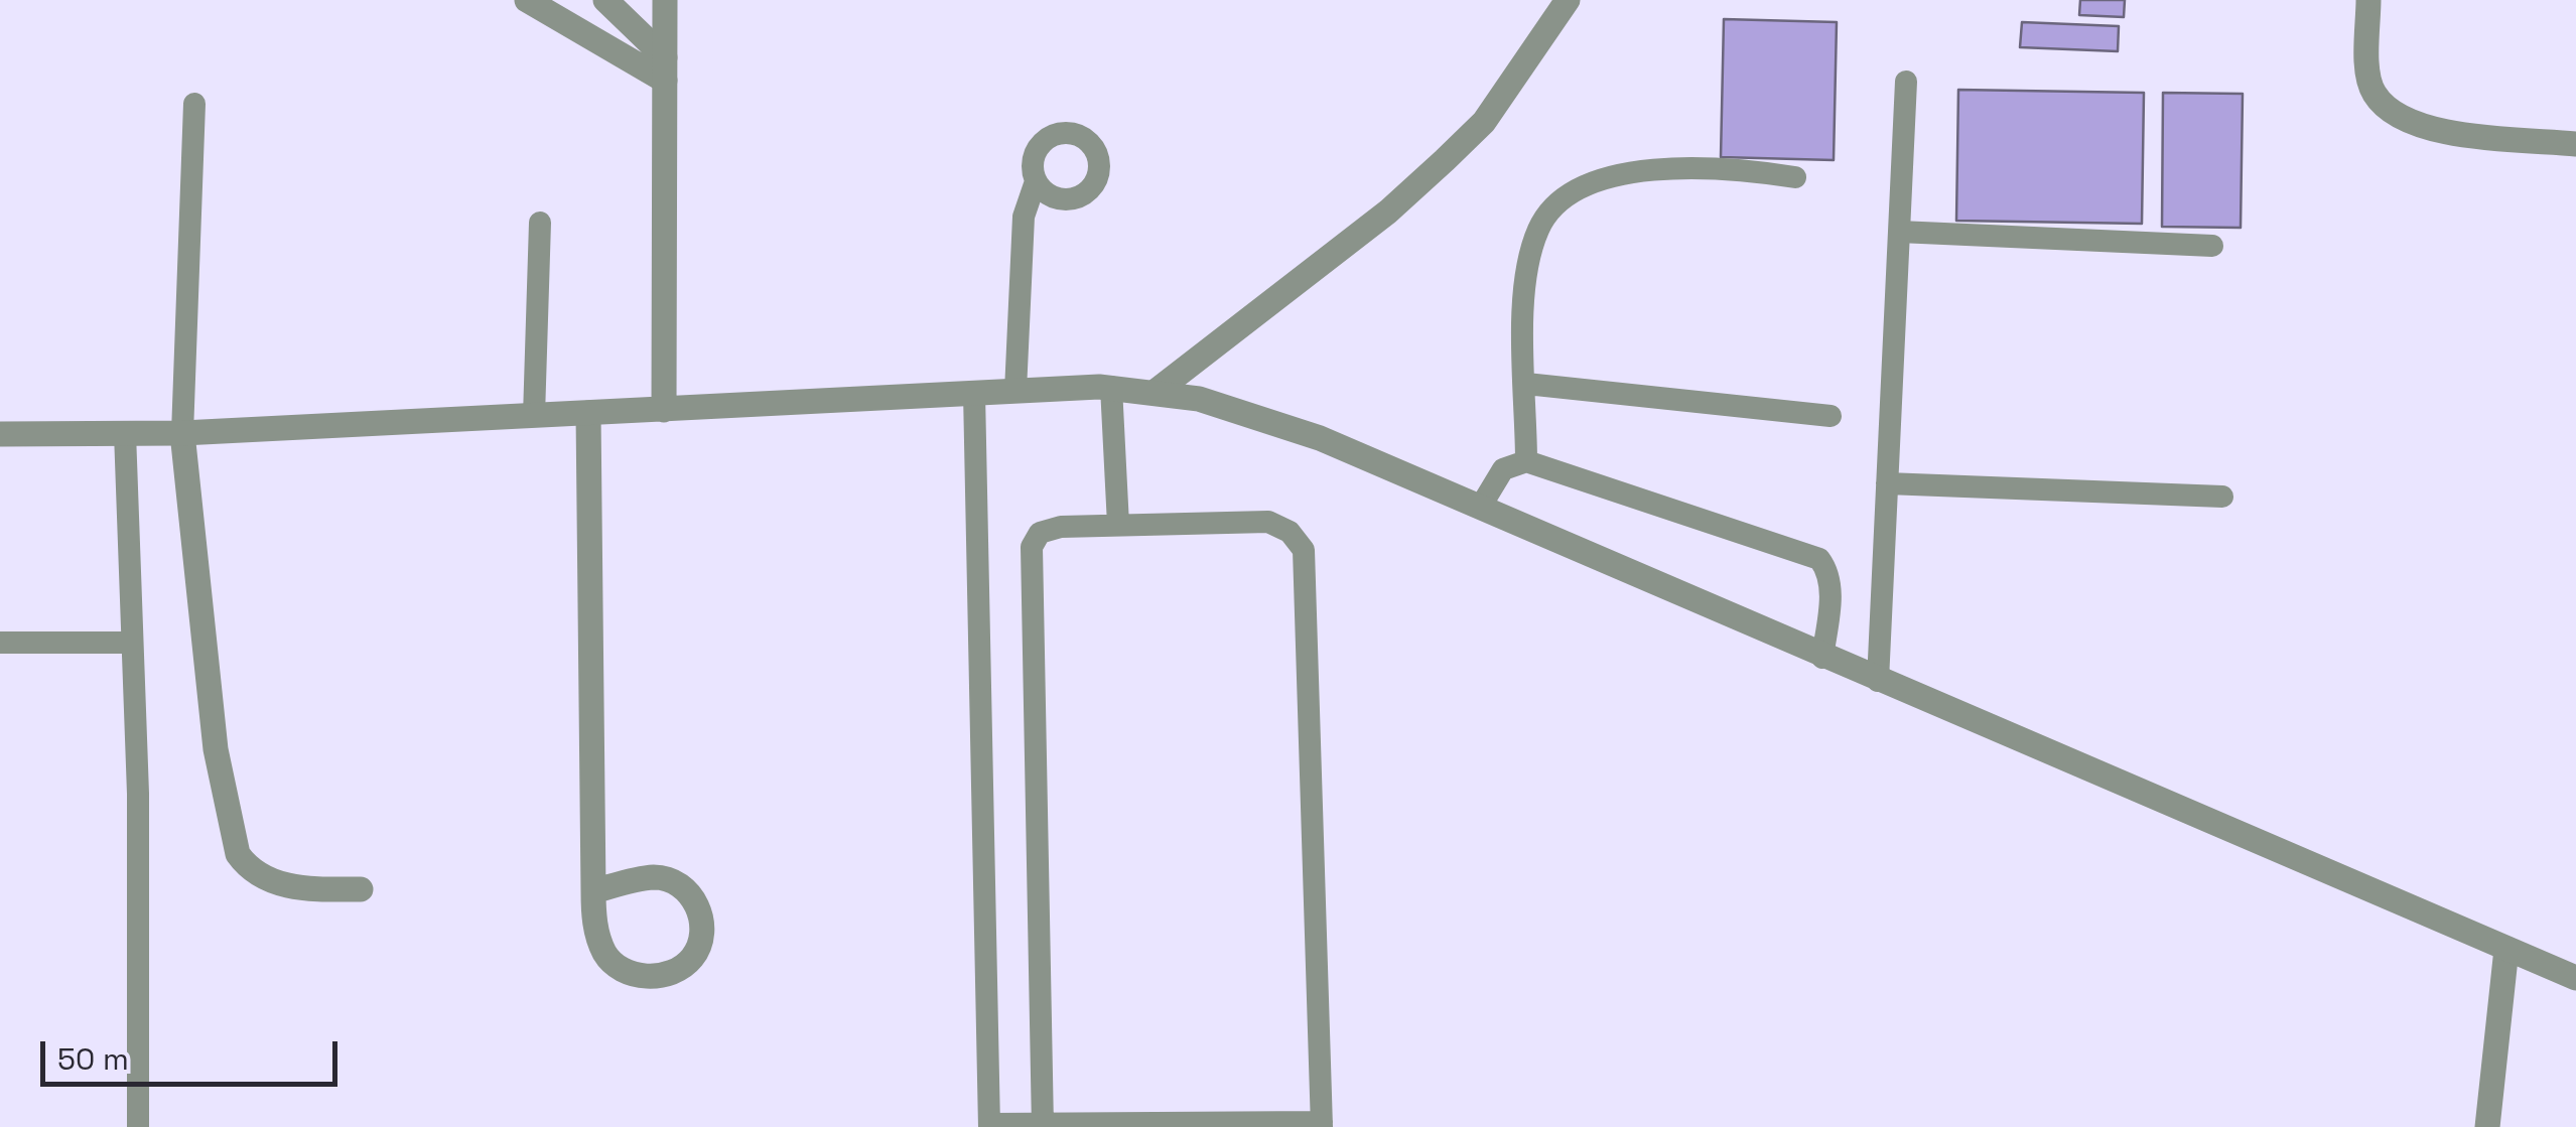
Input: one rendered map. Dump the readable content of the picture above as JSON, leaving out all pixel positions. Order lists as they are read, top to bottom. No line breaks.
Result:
{"scale_bar":"50 m"}
